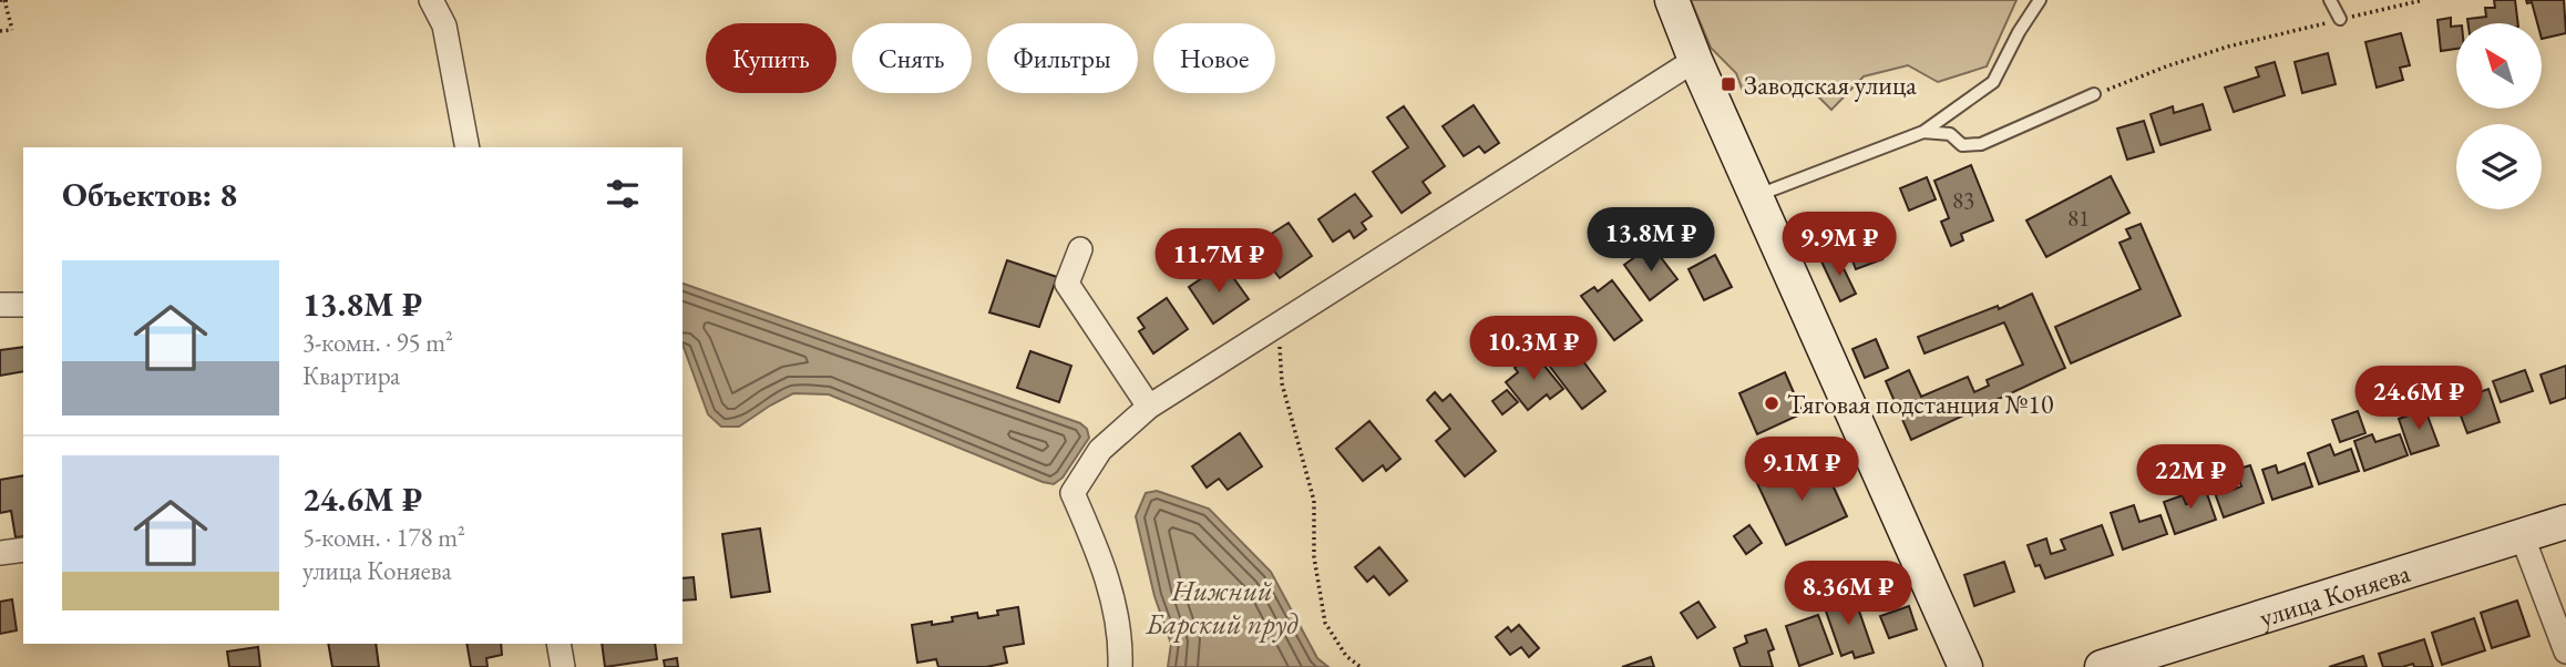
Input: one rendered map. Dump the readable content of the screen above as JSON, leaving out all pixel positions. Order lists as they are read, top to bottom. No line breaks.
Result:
{"streets":{"street":["улица Коняева"]},"water":["Нижний Барский пруд"],"places":{"transit":["Заводская улица"],"other":["Тяговая подстанция №10"]},"house_numbers":["83","81"],"north":"top left","page":{"chip":["Купить","Снять","Фильтры","Новое"],"heading":"Объектов: 8","price":["13.8M ₽","9.9M ₽","11.7M ₽","10.3M ₽","24.6M ₽","9.1M ₽","22M ₽","8.36M ₽"],"list":[{"name":"13.8M ₽","note":"3-комн. · 95 m² · Квартира"},{"name":"24.6M ₽","note":"5-комн. · 178 m² · улица Коняева"}]}}
